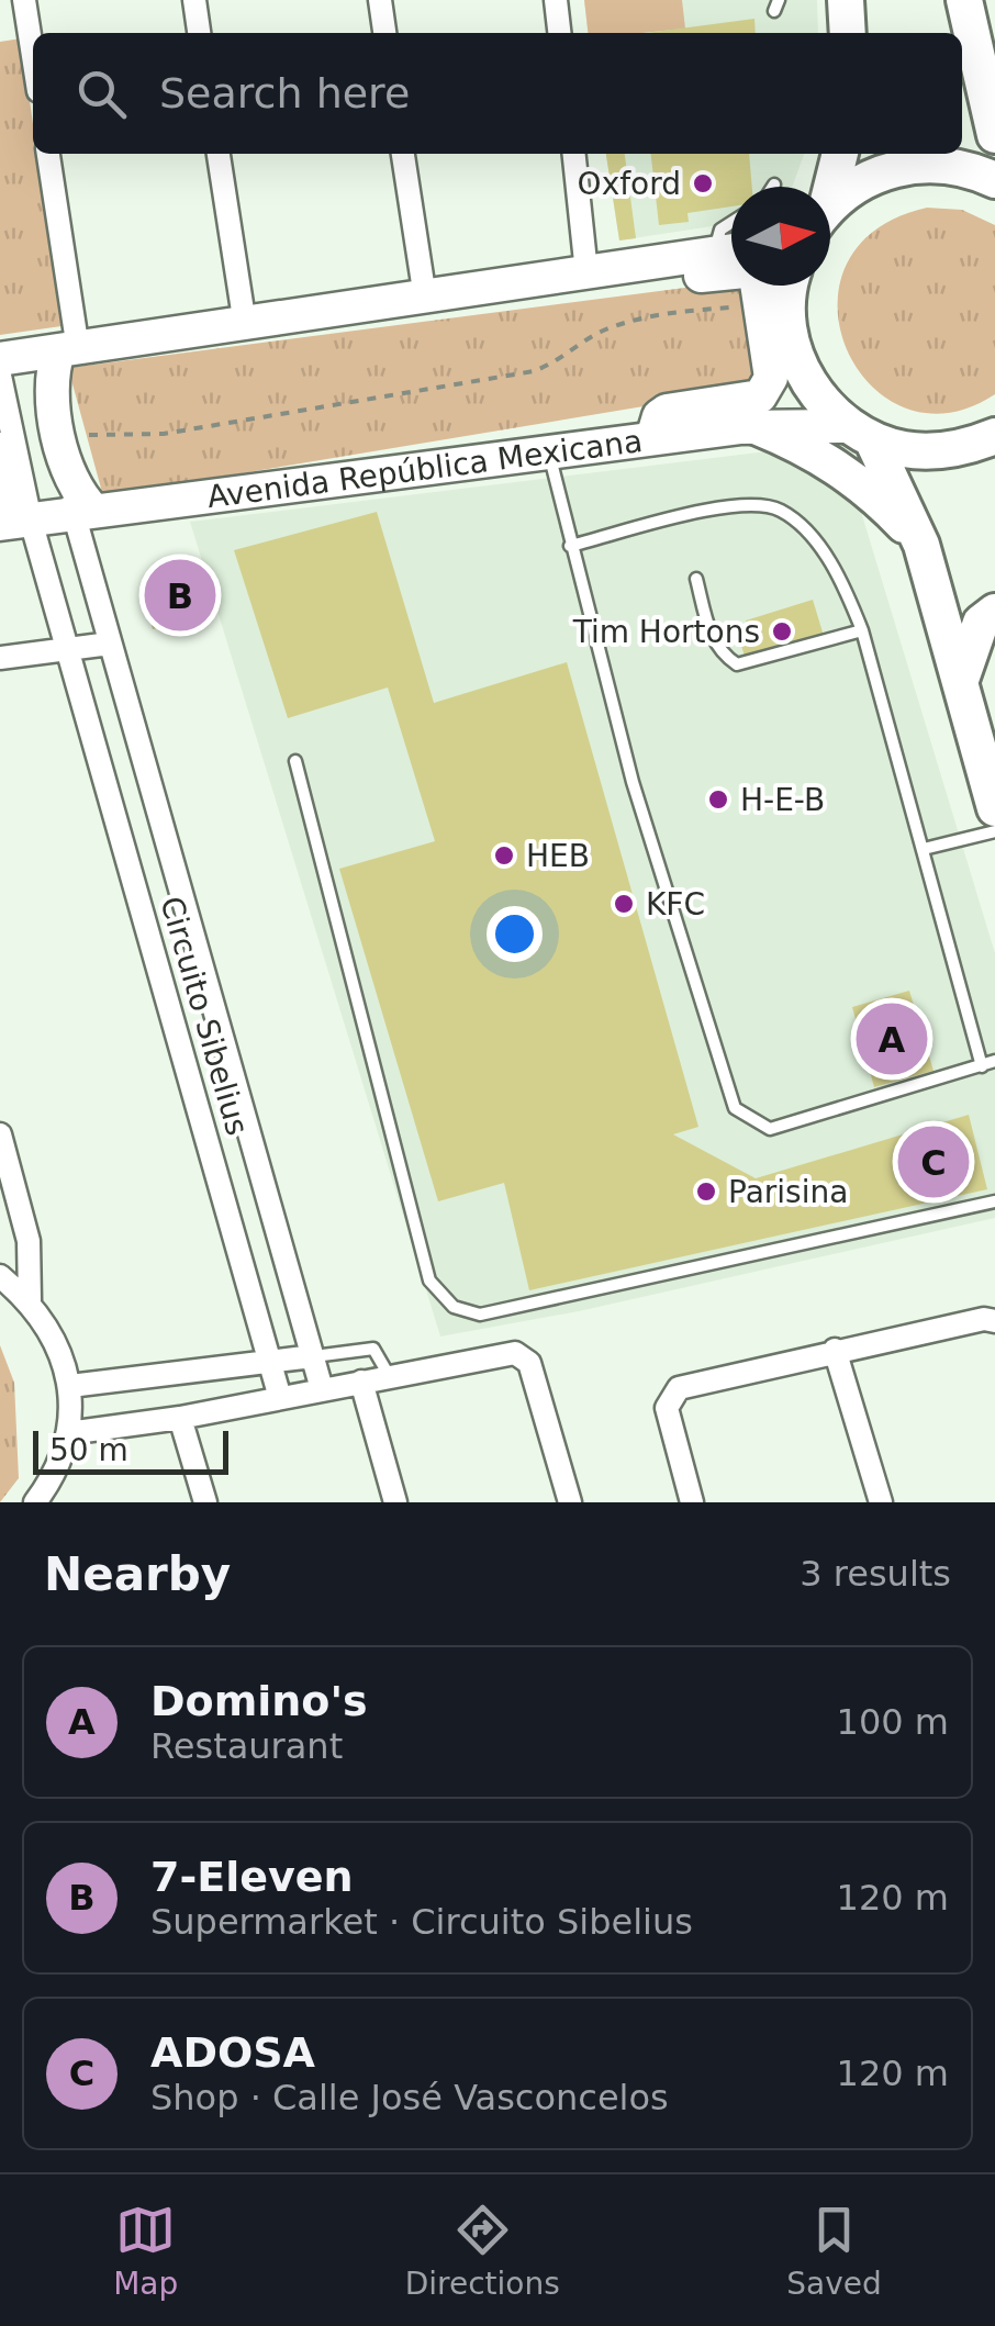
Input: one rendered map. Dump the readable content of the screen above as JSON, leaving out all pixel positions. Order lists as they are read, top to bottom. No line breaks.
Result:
{"streets":{"main road":["Avenida República Mexicana"],"street":["Circuito Sibelius"]},"crossings":[["Avenida República Mexicana","Circuito Sibelius"]],"places":["Oxford","Tim Hortons","H-E-B","HEB","KFC","Parisina"],"scale_bar":"50 m","north":"right","page":{"search":"Search here","pins":["B","A","C"],"scale":"50 m","heading":["Nearby","3 results"],"list":[{"mark":"A","name":"Domino's","note":"Restaurant","value":"100 m"},{"mark":"B","name":"7-Eleven","note":"Supermarket · Circuito Sibelius","value":"120 m"},{"mark":"C","name":"ADOSA","note":"Shop · Calle José Vasconcelos","value":"120 m"}],"nav":["Map","Directions","Saved"]}}
